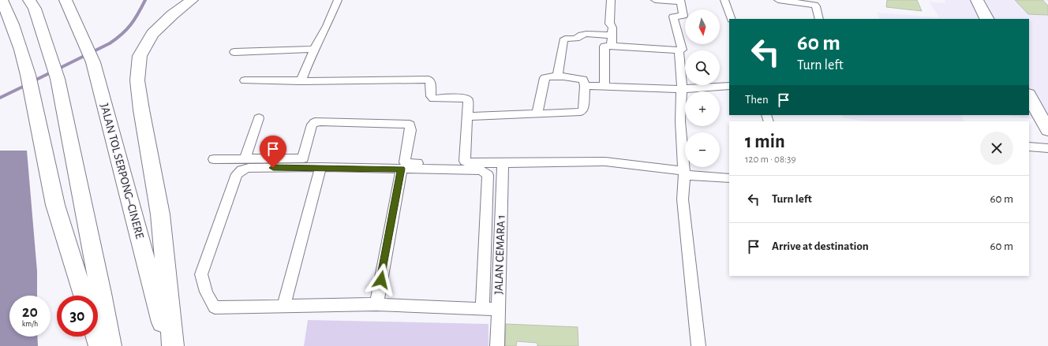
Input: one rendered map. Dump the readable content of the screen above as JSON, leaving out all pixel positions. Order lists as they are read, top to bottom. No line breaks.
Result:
{"streets":{"main road":["JALAN TOL SERPONG–CINERE"],"street":["JALAN CEMARA 1"]},"north":"bottom","page":{"map_buttons":["+","−"],"turn":["60 m","Turn left"],"then":"Then","heading":["1 min","120 m · 08:39"],"list":[{"name":"Turn left","value":"60 m"},{"name":"Arrive at destination","value":"60 m"}],"speed":"20 km/h","limit":"30"}}
